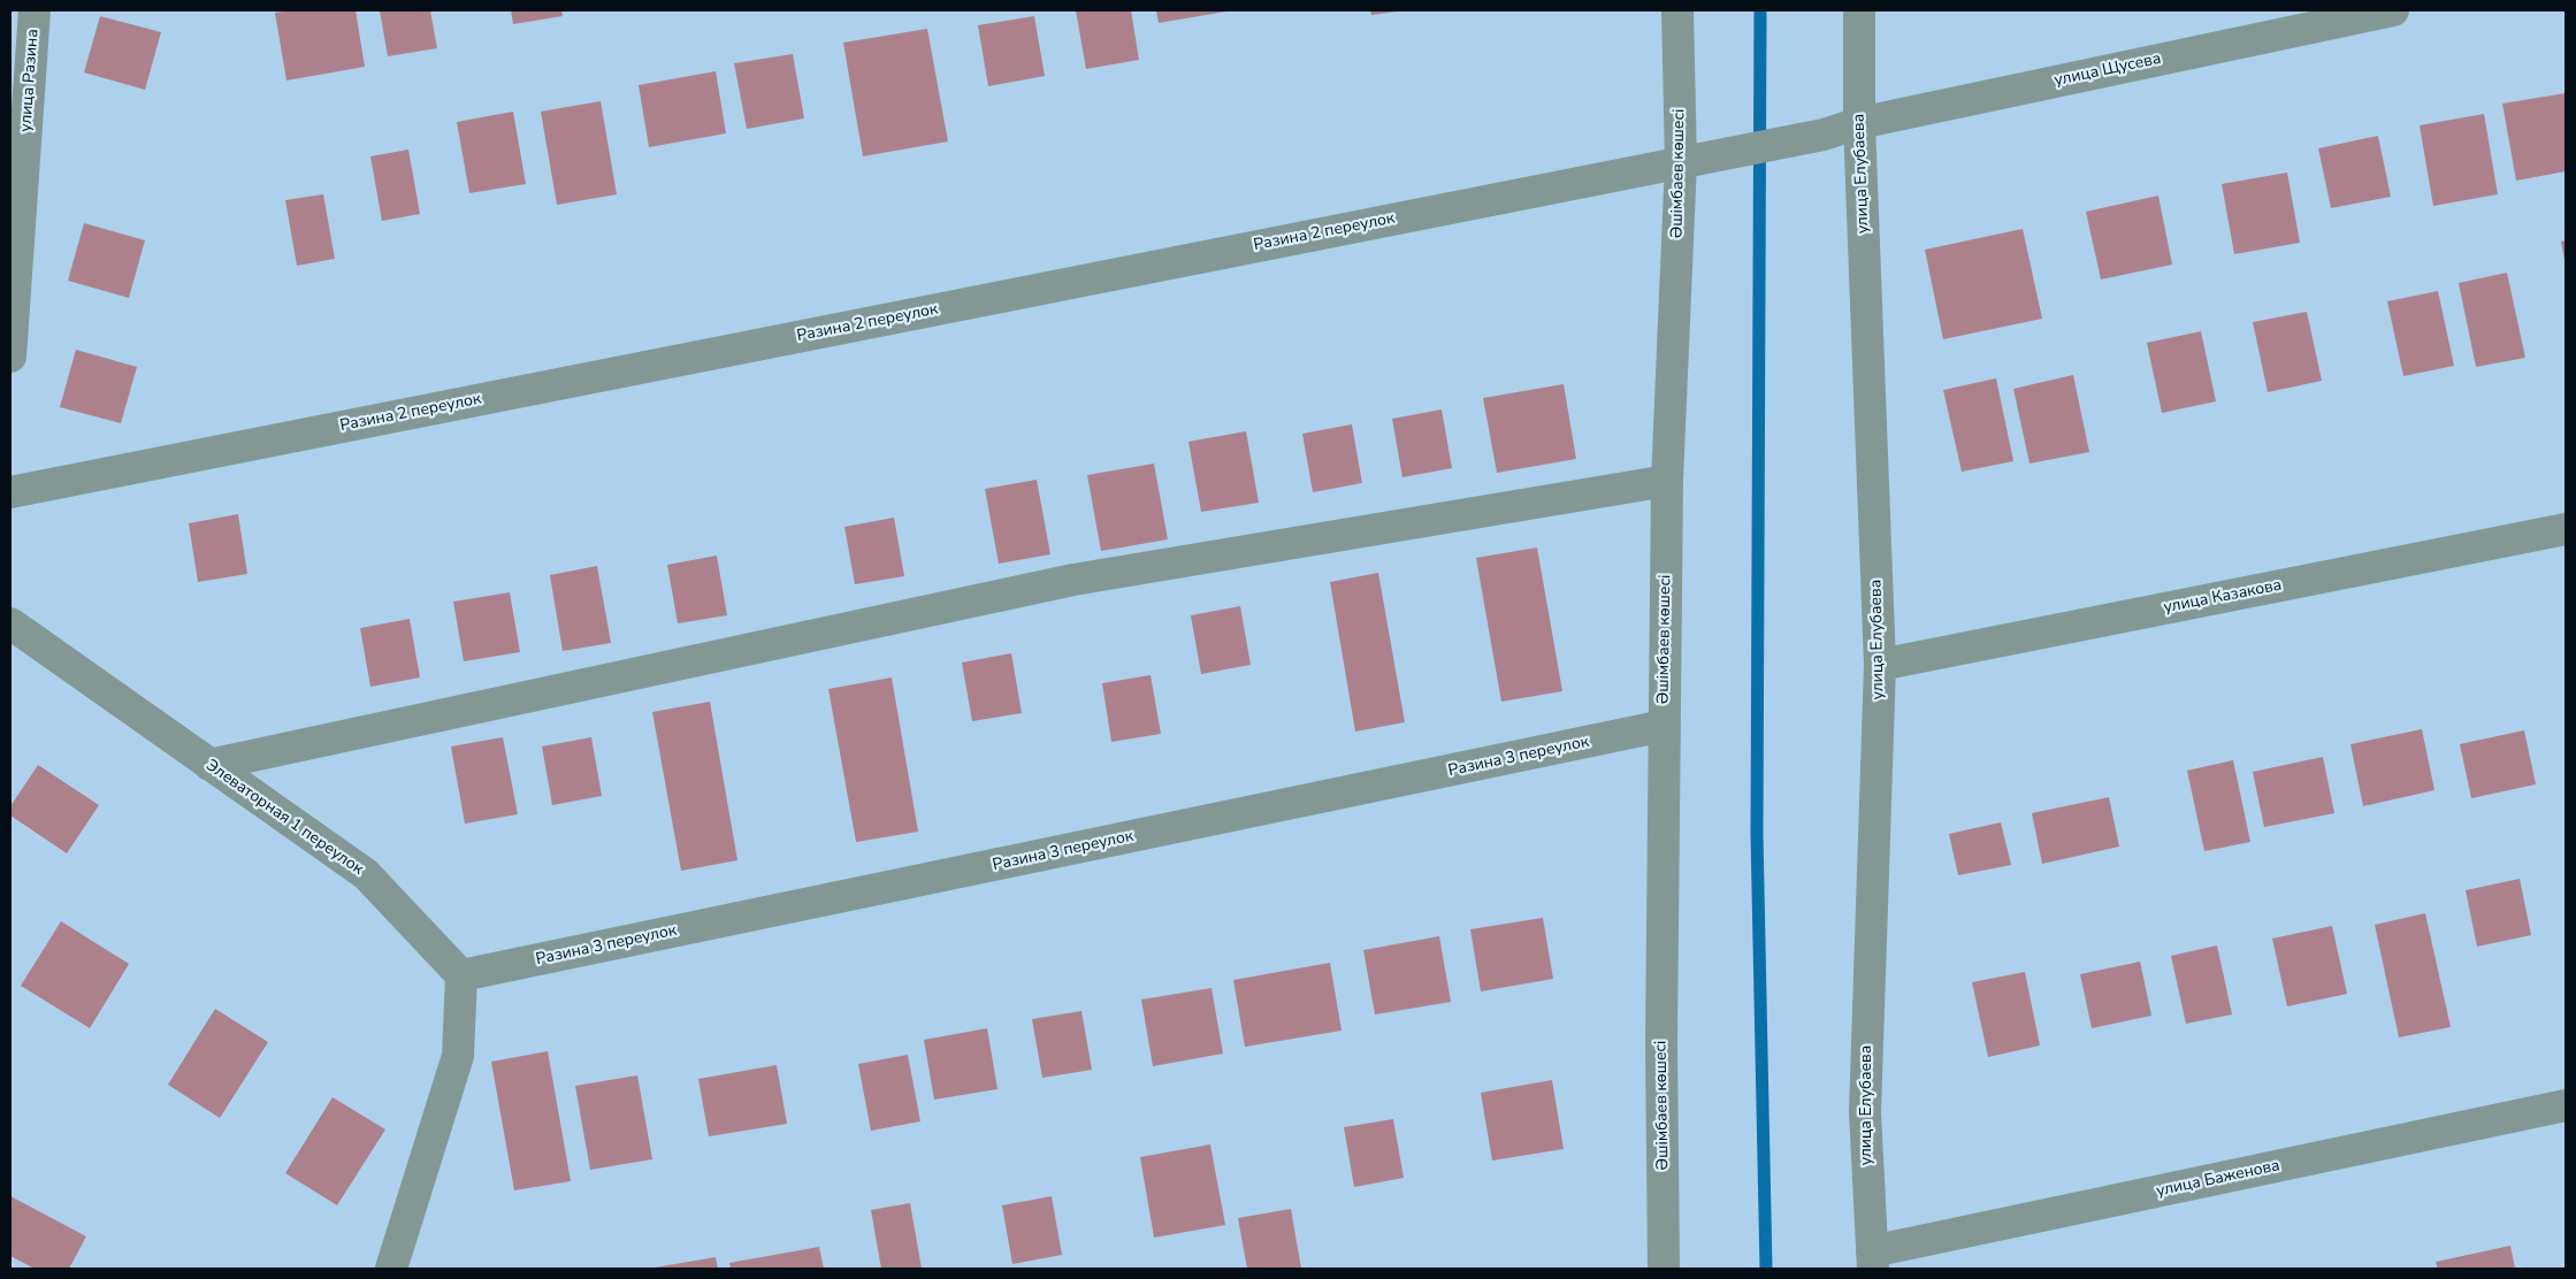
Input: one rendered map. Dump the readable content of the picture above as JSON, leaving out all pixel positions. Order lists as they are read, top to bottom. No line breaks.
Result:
{"streets":{"street":["улица Щусева","улица Разина","Әшімбаев көшесі","улица Елубаева","Разина 2 переулок","улица Казакова","Разина 3 переулок","Элеваторная 1 переулок","улица Баженова"]},"crossings":[["улица Щусева","улица Елубаева"],["улица Щусева","Разина 2 переулок"],["Әшімбаев көшесі","Разина 2 переулок"],["Әшімбаев көшесі","Разина 3 переулок"],["улица Елубаева","улица Казакова"],["улица Елубаева","улица Баженова"],["Разина 3 переулок","Элеваторная 1 переулок"]]}
